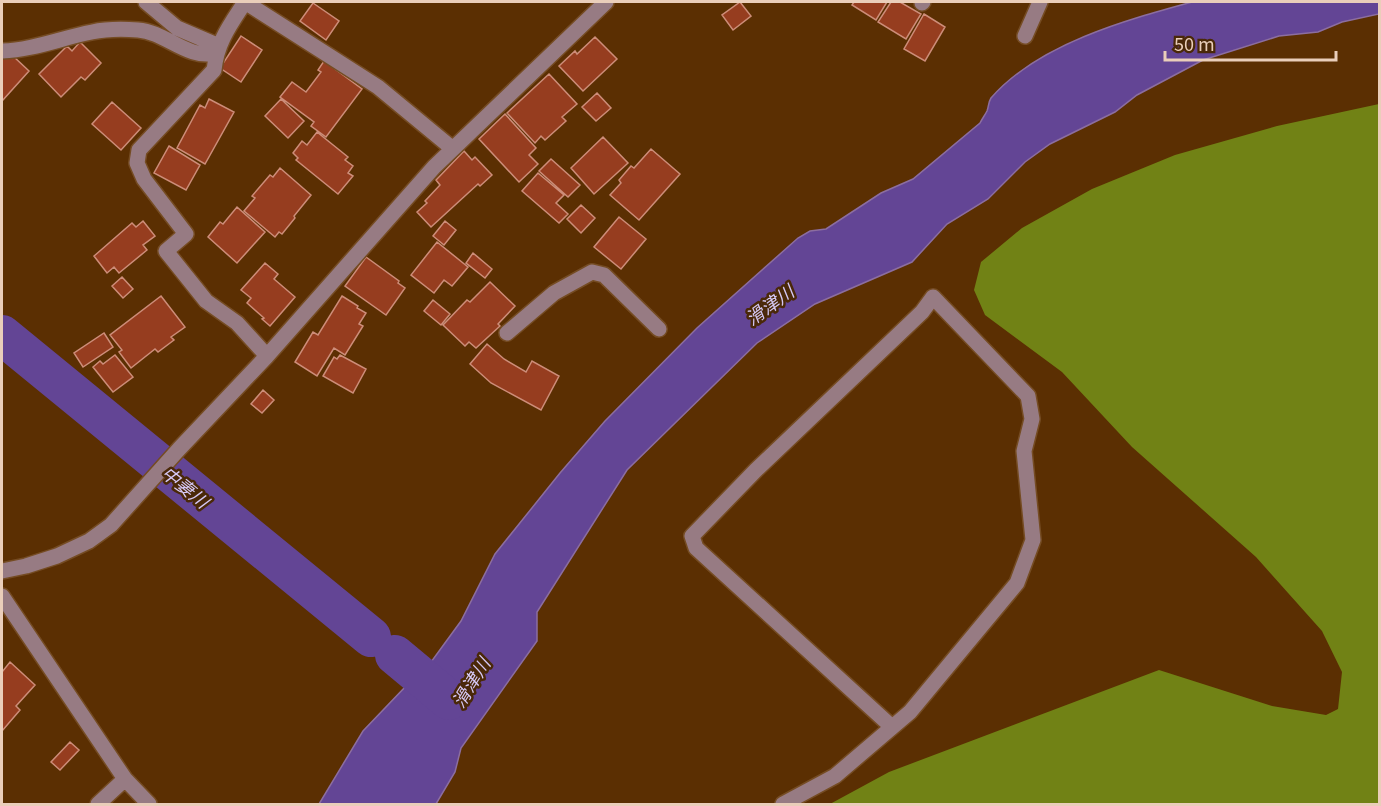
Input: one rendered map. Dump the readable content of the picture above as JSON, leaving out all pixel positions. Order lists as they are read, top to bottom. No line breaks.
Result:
{"water":["滑津川","中妻川"],"scale_bar":"50 m"}
